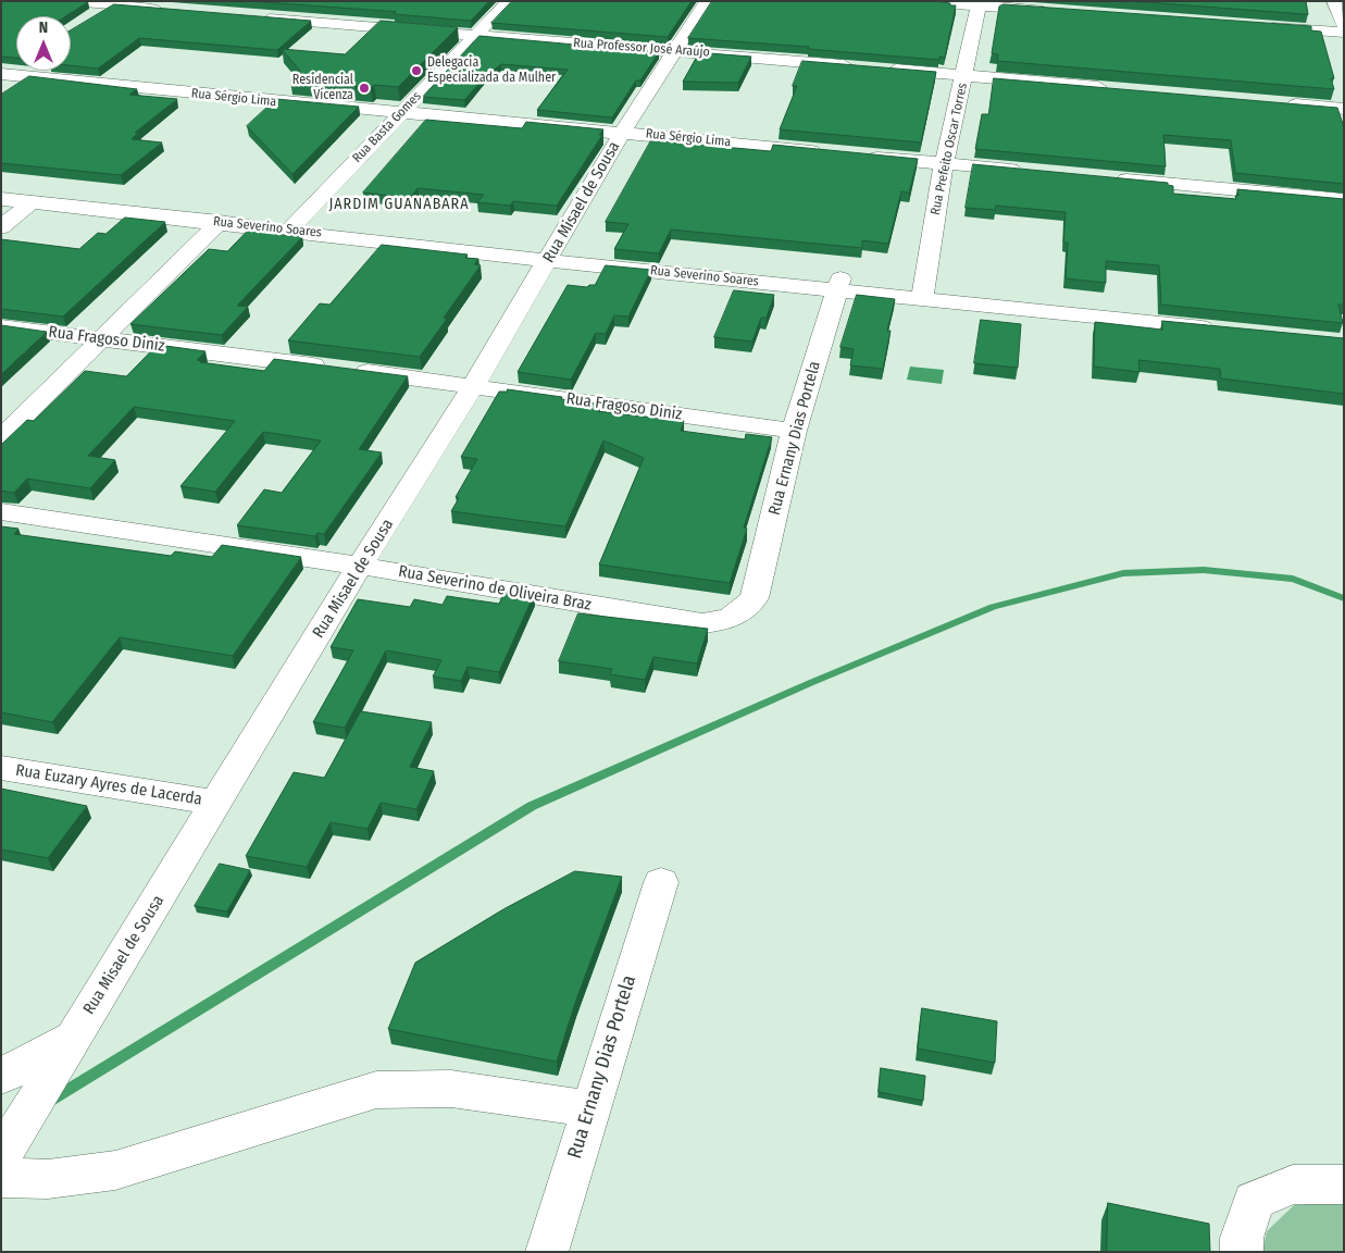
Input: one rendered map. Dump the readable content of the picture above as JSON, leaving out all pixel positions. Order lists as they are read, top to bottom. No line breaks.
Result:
{"streets":{"street":["Rua Professor José Araújo","Rua Sérgio Lima","Rua Basta Gomes","Rua Prefeito Oscar Torres","Rua Misael de Sousa","Rua Severino Soares","Rua Fragoso Diniz","Rua Ernany Dias Portela","Rua Severino de Oliveira Braz","Rua Euzary Ayres de Lacerda"]},"crossings":[["Rua Professor José Araújo","Rua Basta Gomes"],["Rua Professor José Araújo","Rua Misael de Sousa"],["Rua Sérgio Lima","Rua Basta Gomes"],["Rua Sérgio Lima","Rua Misael de Sousa"],["Rua Basta Gomes","Rua Severino Soares"],["Rua Prefeito Oscar Torres","Rua Severino Soares"],["Rua Misael de Sousa","Rua Severino Soares"],["Rua Misael de Sousa","Rua Fragoso Diniz"],["Rua Misael de Sousa","Rua Severino de Oliveira Braz"],["Rua Misael de Sousa","Rua Euzary Ayres de Lacerda"],["Rua Severino Soares","Rua Ernany Dias Portela"],["Rua Fragoso Diniz","Rua Ernany Dias Portela"],["Rua Ernany Dias Portela","Rua Severino de Oliveira Braz"]],"districts":["JARDIM GUANABARA"],"places":["Delegacia Especializada da Mulher","Residencial Vicenza"],"north":"top"}
